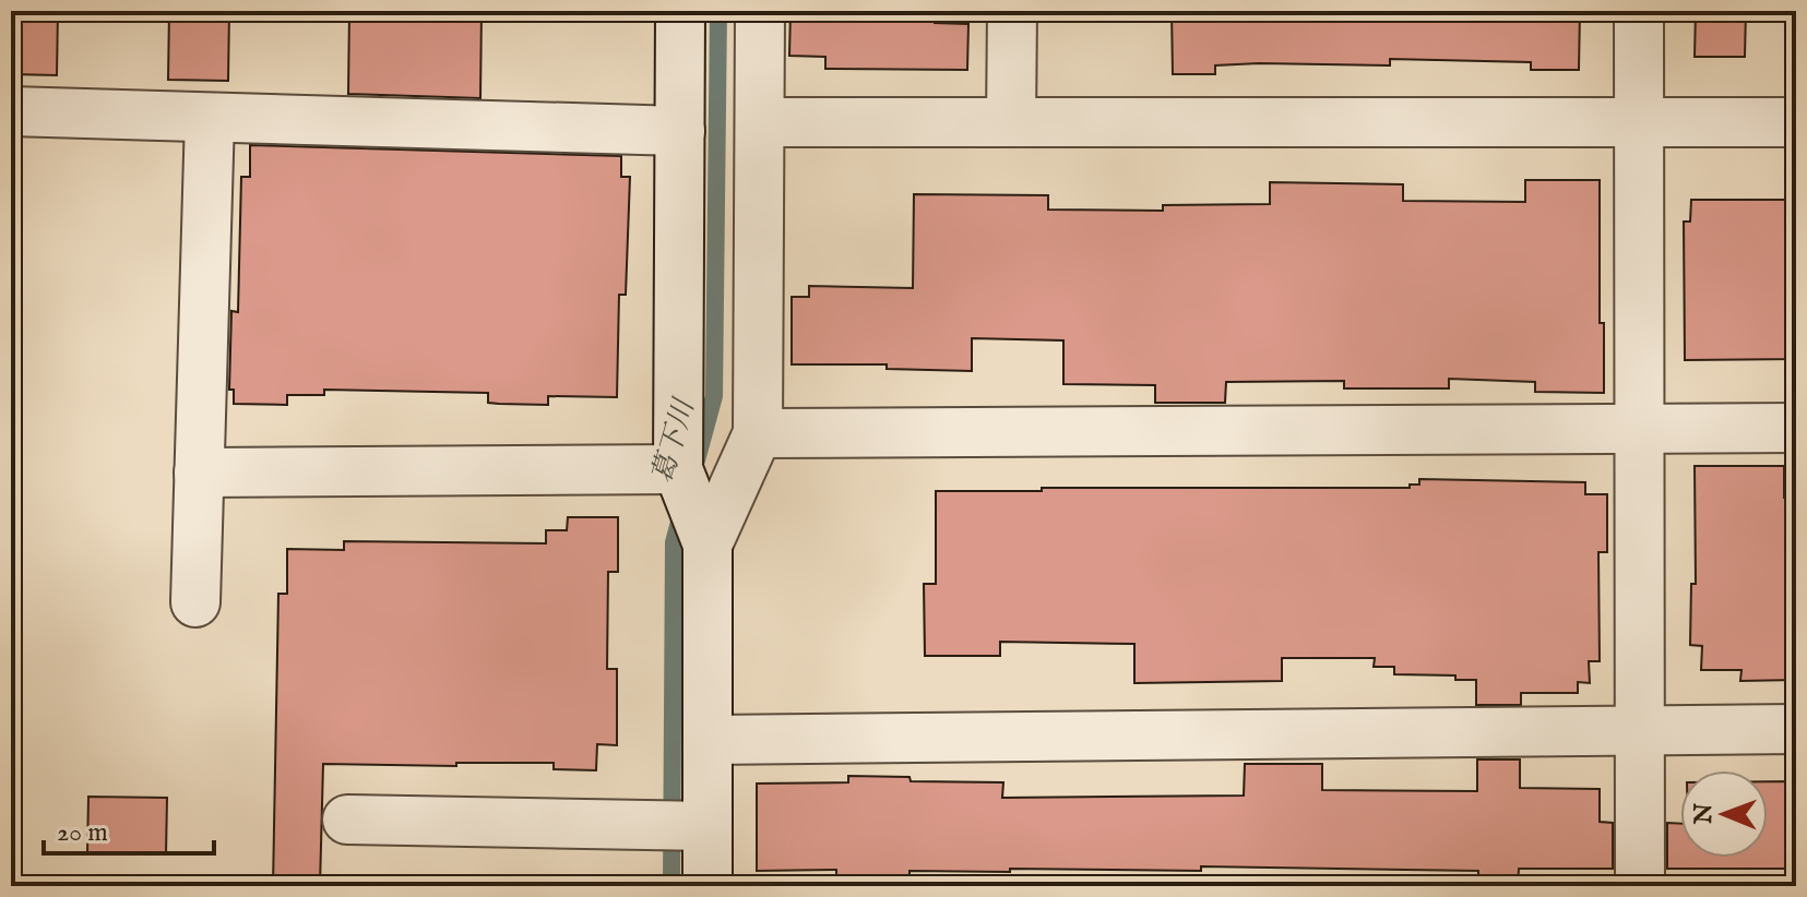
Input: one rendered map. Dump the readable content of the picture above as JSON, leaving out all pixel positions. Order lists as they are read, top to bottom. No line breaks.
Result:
{"water":["葛下川"],"scale_bar":"20 m","north":"left"}
